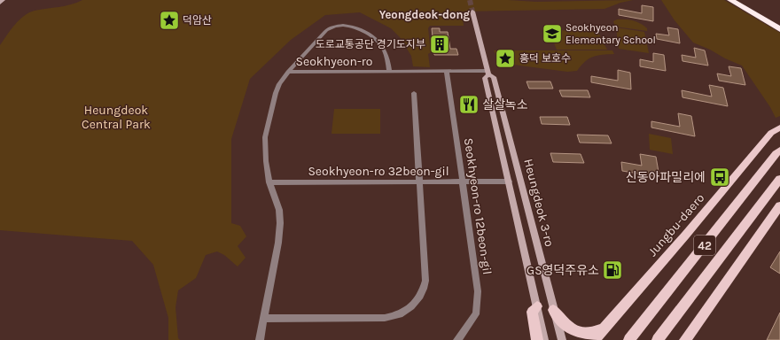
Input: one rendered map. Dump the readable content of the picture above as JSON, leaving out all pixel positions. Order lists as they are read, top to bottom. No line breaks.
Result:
{"streets":{"main road":["Jungbu-daero","42"],"street":["Seokhyeon-ro","Seokhyeon-ro 32beon-gil","Heungdeok 3-ro","Seokhyeon-ro 12beon-gil"]},"crossings":[["Seokhyeon-ro","Seokhyeon-ro 32beon-gil"],["Seokhyeon-ro","Heungdeok 3-ro"],["Seokhyeon-ro","Seokhyeon-ro 12beon-gil"],["Seokhyeon-ro 32beon-gil","Heungdeok 3-ro"],["Seokhyeon-ro 32beon-gil","Seokhyeon-ro 12beon-gil"]],"districts":["Yeongdeok-dong"],"parks":["Heungdeok Central Park"],"places":{"place":["덕암산","흥덕 보호수"],"school or university":["Seokhyeon Elementary School"],"building":["도로교통공단 경기도지부"],"restaurant":["살살녹소"],"bus stop":["신동아파밀리에"],"fuel station":["GS영덕주유소"]}}
